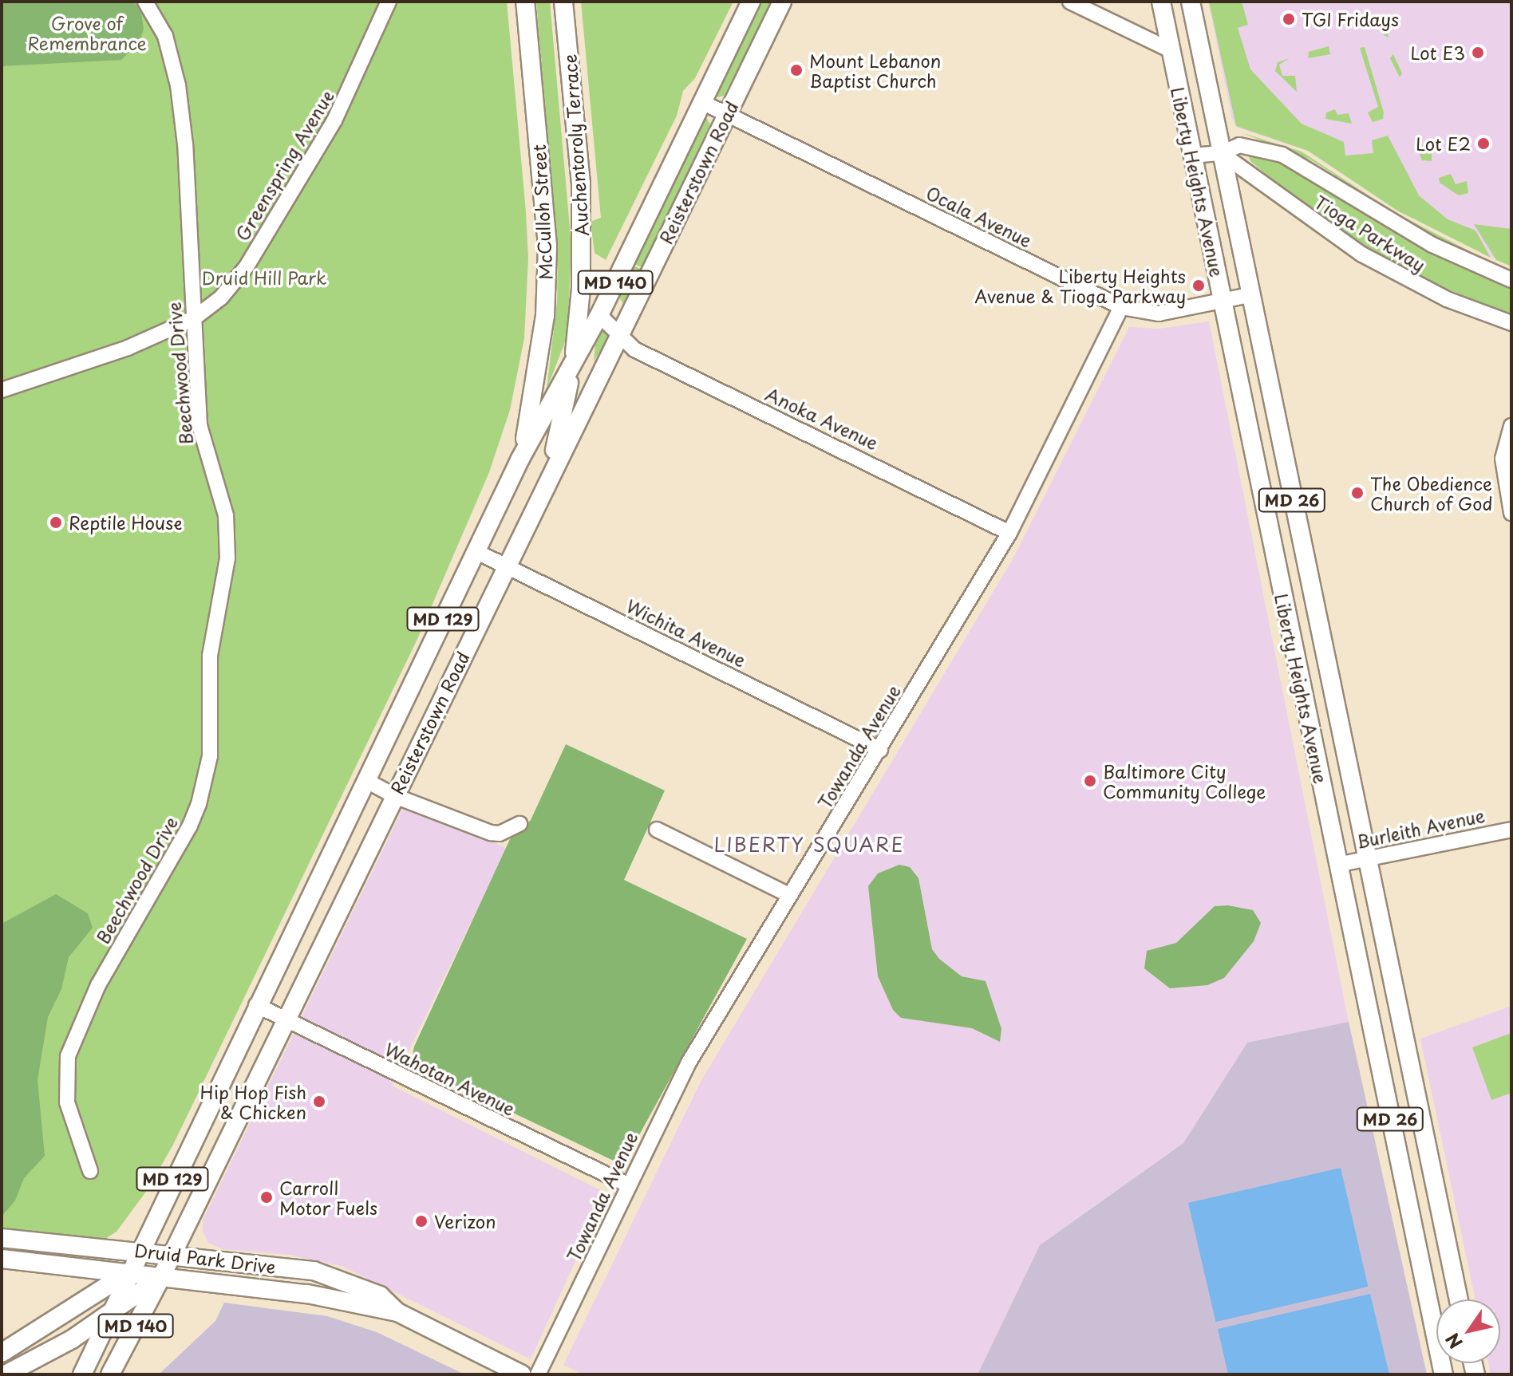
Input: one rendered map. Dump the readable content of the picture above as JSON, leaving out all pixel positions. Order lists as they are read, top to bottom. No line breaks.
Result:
{"streets":{"main road":["Auchentoroly Terrace","Reisterstown Road","Liberty Heights Avenue","McCulloh Street","MD 140","MD 26","MD 129","Druid Park Drive"],"street":["Greenspring Avenue","Ocala Avenue","Tioga Parkway","Beechwood Drive","Anoka Avenue","Wichita Avenue","Towanda Avenue","Burleith Avenue","Wahotan Avenue"]},"crossings":[["Auchentoroly Terrace","Reisterstown Road"],["Auchentoroly Terrace","MD 129"],["Greenspring Avenue","Beechwood Drive"],["Reisterstown Road","McCulloh Street"],["Reisterstown Road","Ocala Avenue"],["Reisterstown Road","Anoka Avenue"],["Reisterstown Road","MD 129"],["Reisterstown Road","Wichita Avenue"],["Reisterstown Road","Wahotan Avenue"],["Reisterstown Road","Druid Park Drive"],["Liberty Heights Avenue","Ocala Avenue"],["Liberty Heights Avenue","Tioga Parkway"],["Liberty Heights Avenue","Burleith Avenue"],["Ocala Avenue","Towanda Avenue"],["Anoka Avenue","Towanda Avenue"],["MD 129","Druid Park Drive"],["Wichita Avenue","Towanda Avenue"],["Towanda Avenue","Wahotan Avenue"]],"districts":["LIBERTY SQUARE"],"parks":["Grove of Remembrance","Druid Hill Park"],"places":["TGI Fridays","Lot E3","Mount Lebanon Baptist Church","Lot E2","Liberty Heights Avenue & Tioga Parkway","The Obedience Church of God","Reptile House","Baltimore City Community College","Hip Hop Fish & Chicken","Carroll Motor Fuels","Verizon"],"north":"bottom left"}
